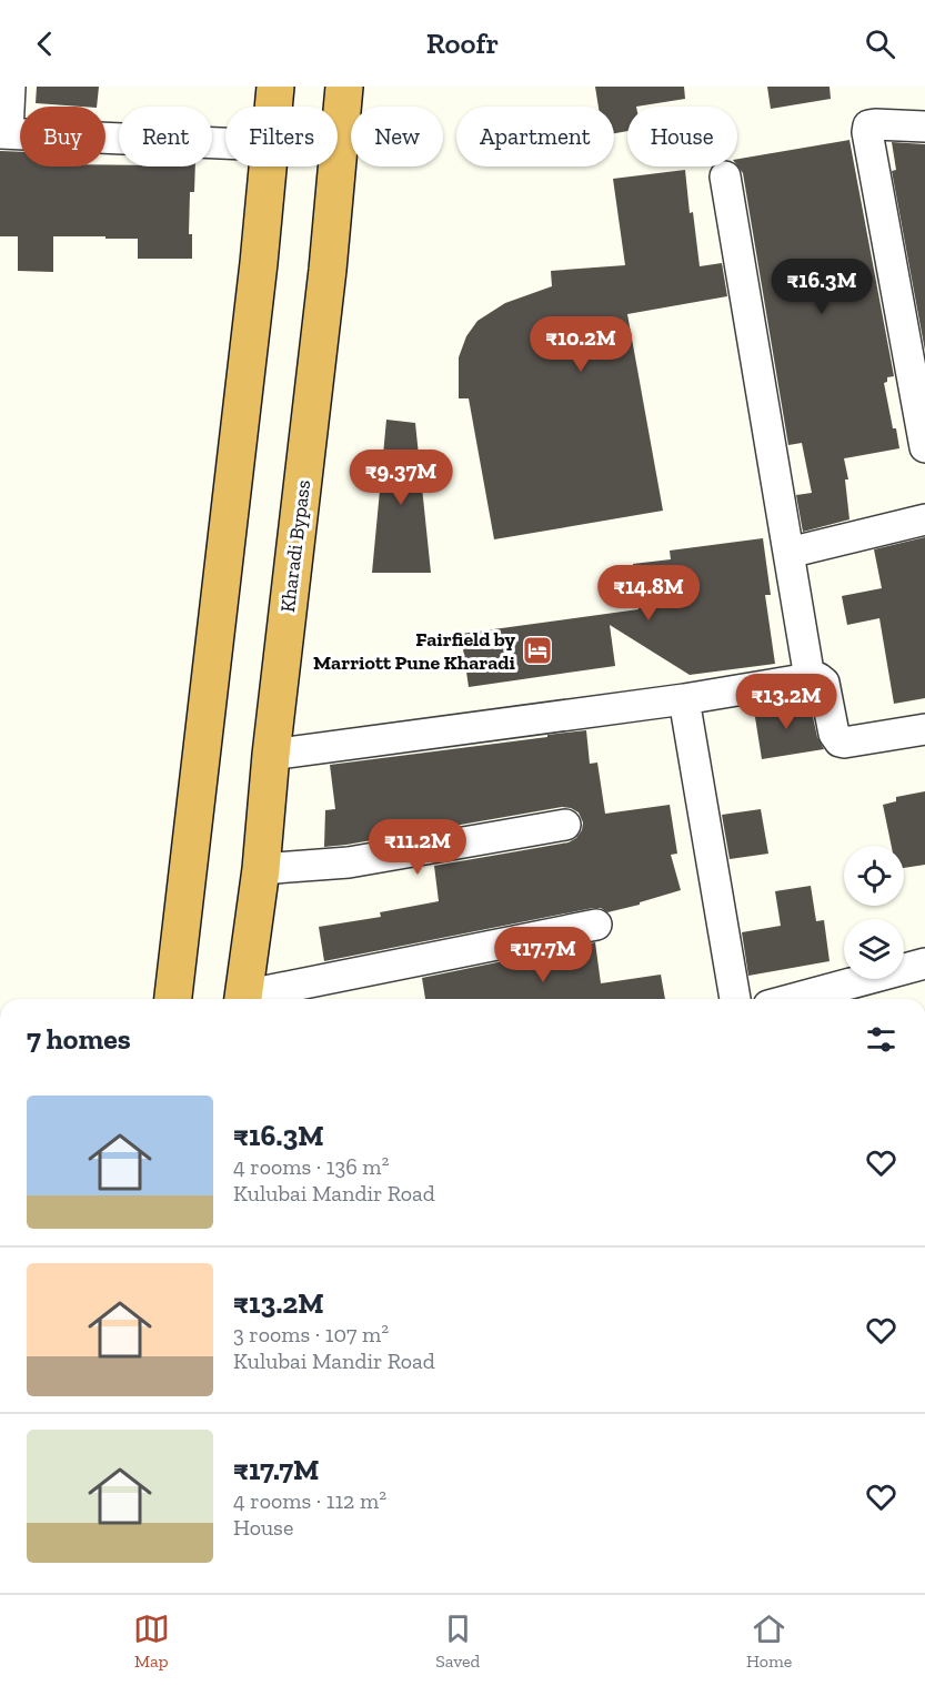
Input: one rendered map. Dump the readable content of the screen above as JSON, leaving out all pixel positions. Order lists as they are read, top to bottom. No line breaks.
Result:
{"streets":{"highway":["Kharadi Bypass"]},"places":{"hotel":["Fairfield by Marriott Pune Kharadi"]},"page":{"header":"Roofr","chip":["Buy","Rent","Filters","New","Apartment","House"],"price":["₹16.3M","₹10.2M","₹9.37M","₹14.8M","₹13.2M","₹11.2M","₹17.7M"],"heading":"7 homes","list":[{"name":"₹16.3M","note":"4 rooms · 136 m² · Kulubai Mandir Road"},{"name":"₹13.2M","note":"3 rooms · 107 m² · Kulubai Mandir Road"},{"name":"₹17.7M","note":"4 rooms · 112 m² · House"}],"tabs":["Map","Saved","Home"]}}
